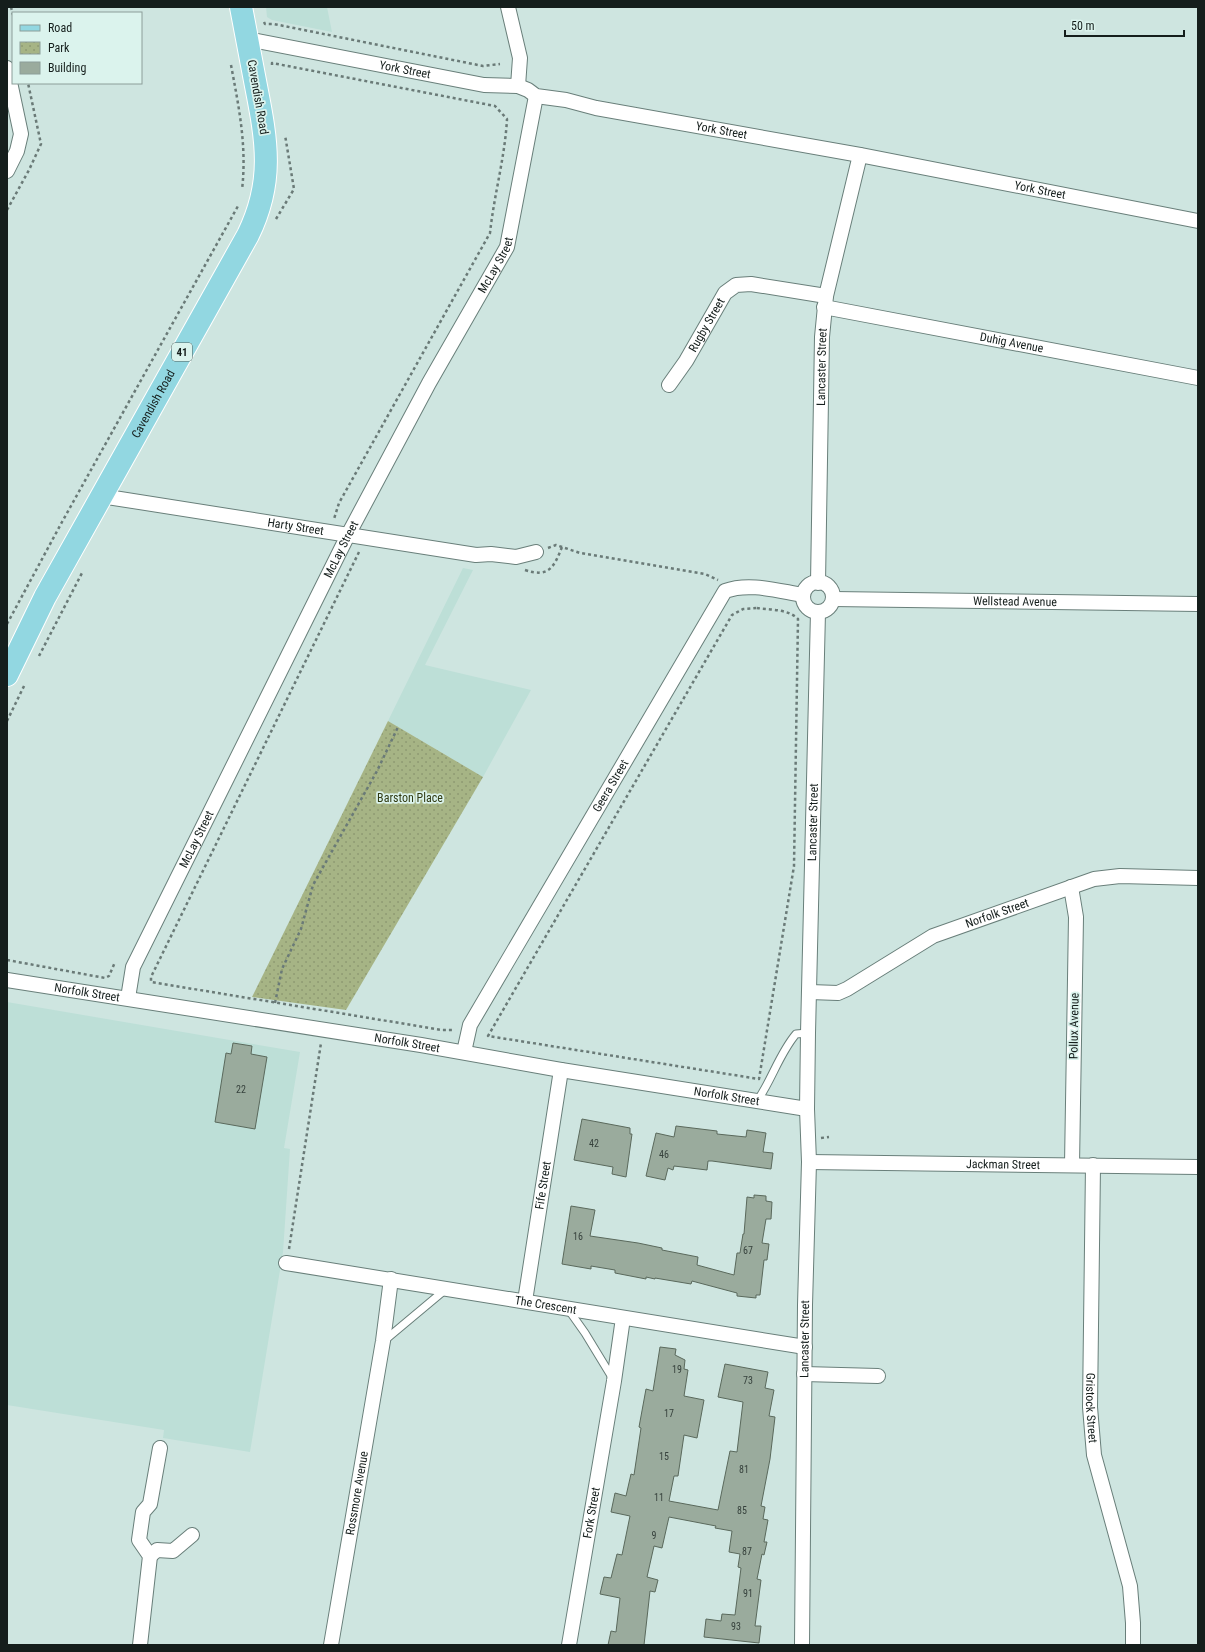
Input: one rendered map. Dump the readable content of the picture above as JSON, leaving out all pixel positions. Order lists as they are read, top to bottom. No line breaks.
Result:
{"streets":{"main road":["Cavendish Road","41"],"street":["York Street","McLay Street","Rugby Street","Duhig Avenue","Lancaster Street","Harty Street","Wellstead Avenue","Geera Street","Norfolk Street","Pollux Avenue","Jackman Street","Fife Street","The Crescent","Gristock Street","Rossmore Avenue","Fork Street"]},"crossings":[["York Street","Cavendish Road"],["York Street","McLay Street"],["York Street","Lancaster Street"],["Cavendish Road","Harty Street"],["McLay Street","Harty Street"],["McLay Street","Norfolk Street"],["Rugby Street","Duhig Avenue"],["Rugby Street","Lancaster Street"],["Duhig Avenue","Lancaster Street"],["Lancaster Street","Wellstead Avenue"],["Lancaster Street","Norfolk Street"],["Lancaster Street","Jackman Street"],["Lancaster Street","The Crescent"],["Geera Street","Norfolk Street"],["Norfolk Street","Pollux Avenue"],["Norfolk Street","Fife Street"],["Pollux Avenue","Jackman Street"],["Jackman Street","Gristock Street"],["Fife Street","The Crescent"],["The Crescent","Rossmore Avenue"],["The Crescent","Fork Street"]],"parks":["Barston Place"],"house_numbers":["22","42","46","16","67","19","73","17","15","81","11","85","9","87","91","93"],"legend":["Road","Park","Building"],"scale_bar":"50 m"}
